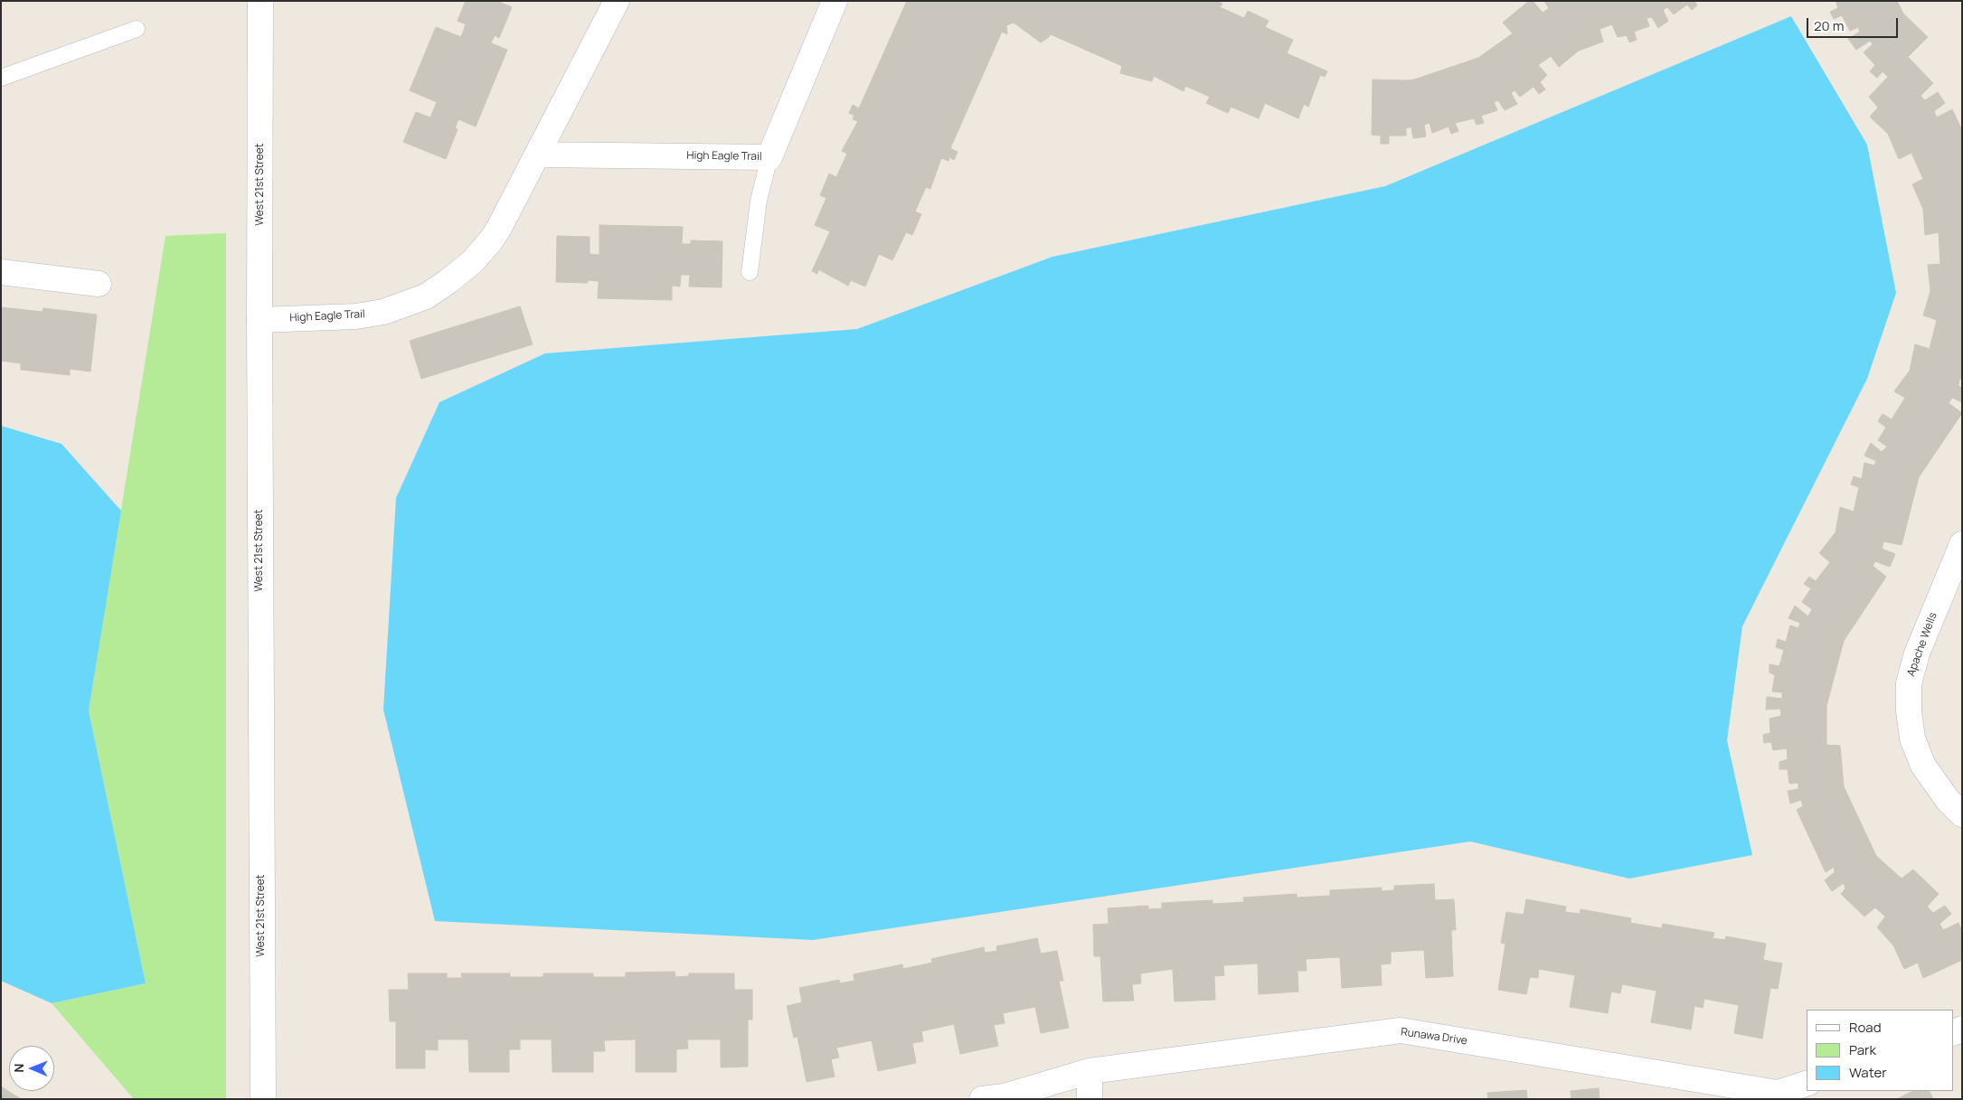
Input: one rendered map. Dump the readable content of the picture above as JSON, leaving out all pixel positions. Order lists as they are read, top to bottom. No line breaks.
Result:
{"streets":{"street":["High Eagle Trail","West 21st Street","Apache Wells","Runawa Drive"]},"crossings":[["High Eagle Trail","West 21st Street"]],"legend":["Road","Park","Water"],"scale_bar":"20 m","north":"left"}
